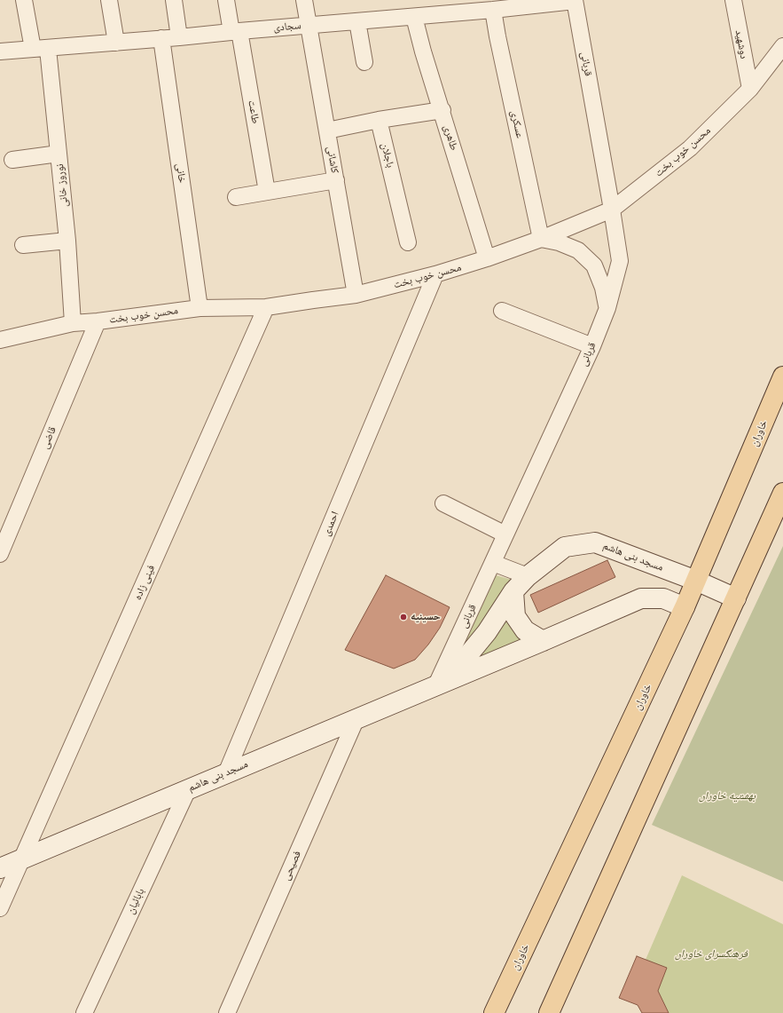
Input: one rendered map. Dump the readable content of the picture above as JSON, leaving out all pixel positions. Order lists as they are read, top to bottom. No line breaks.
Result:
{"streets":{"main road":["خاوران","مسجد بنی هاشم"],"street":["سجادی","دوشهید","قربانی","طاعت","عسکری","طاهری","محسن خوب بخت","باجلان","کاشانی","خانی","نوروز خانی","قاضی","احمدی","فینی زاده","فصیحی","بابائیان"]},"crossings":[["سجادی","قربانی"],["سجادی","طاعت"],["سجادی","عسکری"],["سجادی","طاهری"],["سجادی","کاشانی"],["سجادی","خانی"],["سجادی","نوروز خانی"],["دوشهید","محسن خوب بخت"],["قربانی","محسن خوب بخت"],["قربانی","مسجد بنی هاشم"],["عسکری","محسن خوب بخت"],["طاهری","محسن خوب بخت"],["محسن خوب بخت","کاشانی"],["محسن خوب بخت","خانی"],["محسن خوب بخت","نوروز خانی"],["محسن خوب بخت","قاضی"],["محسن خوب بخت","احمدی"],["محسن خوب بخت","فینی زاده"],["خاوران","مسجد بنی هاشم"],["احمدی","مسجد بنی هاشم"],["مسجد بنی هاشم","فینی زاده"],["مسجد بنی هاشم","فصیحی"],["مسجد بنی هاشم","بابائیان"]],"parks":["بهشتیه خاوران","فرهنگسرای خاوران"],"places":["حسینیه"]}
